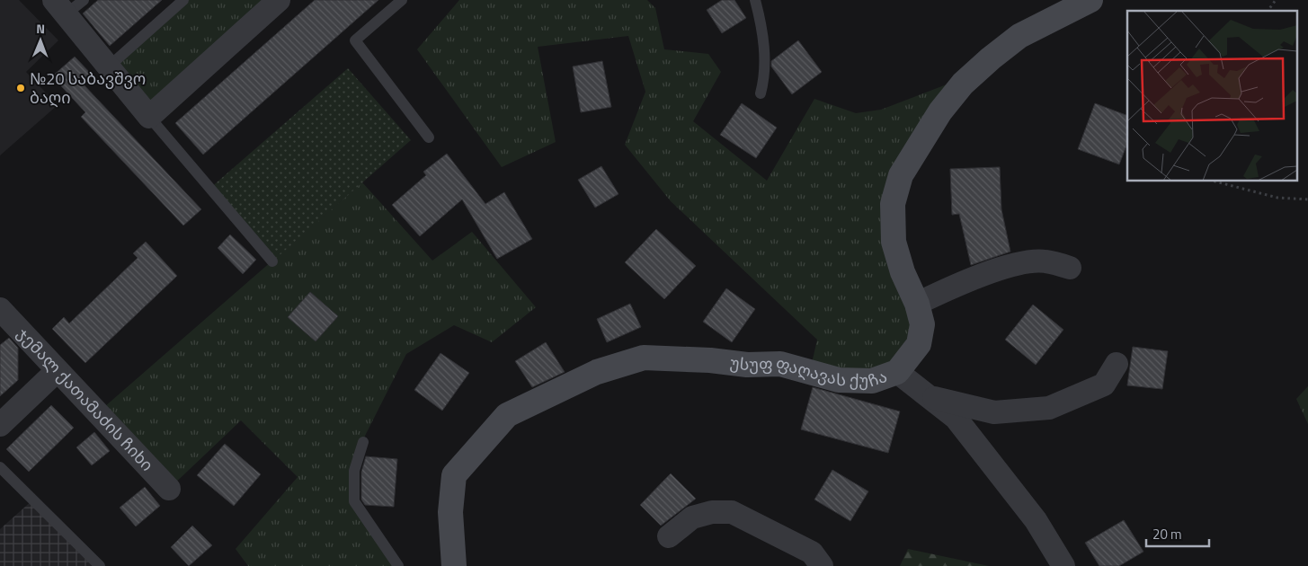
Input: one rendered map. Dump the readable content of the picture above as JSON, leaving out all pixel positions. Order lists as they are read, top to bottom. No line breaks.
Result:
{"streets":{"street":["უსუფ ფაღავას ქუჩა","ჯემალ ქათამაძის ჩიხი"]},"places":["№20 საბავშვო ბაღი"],"scale_bar":"20 m","north":"top"}
